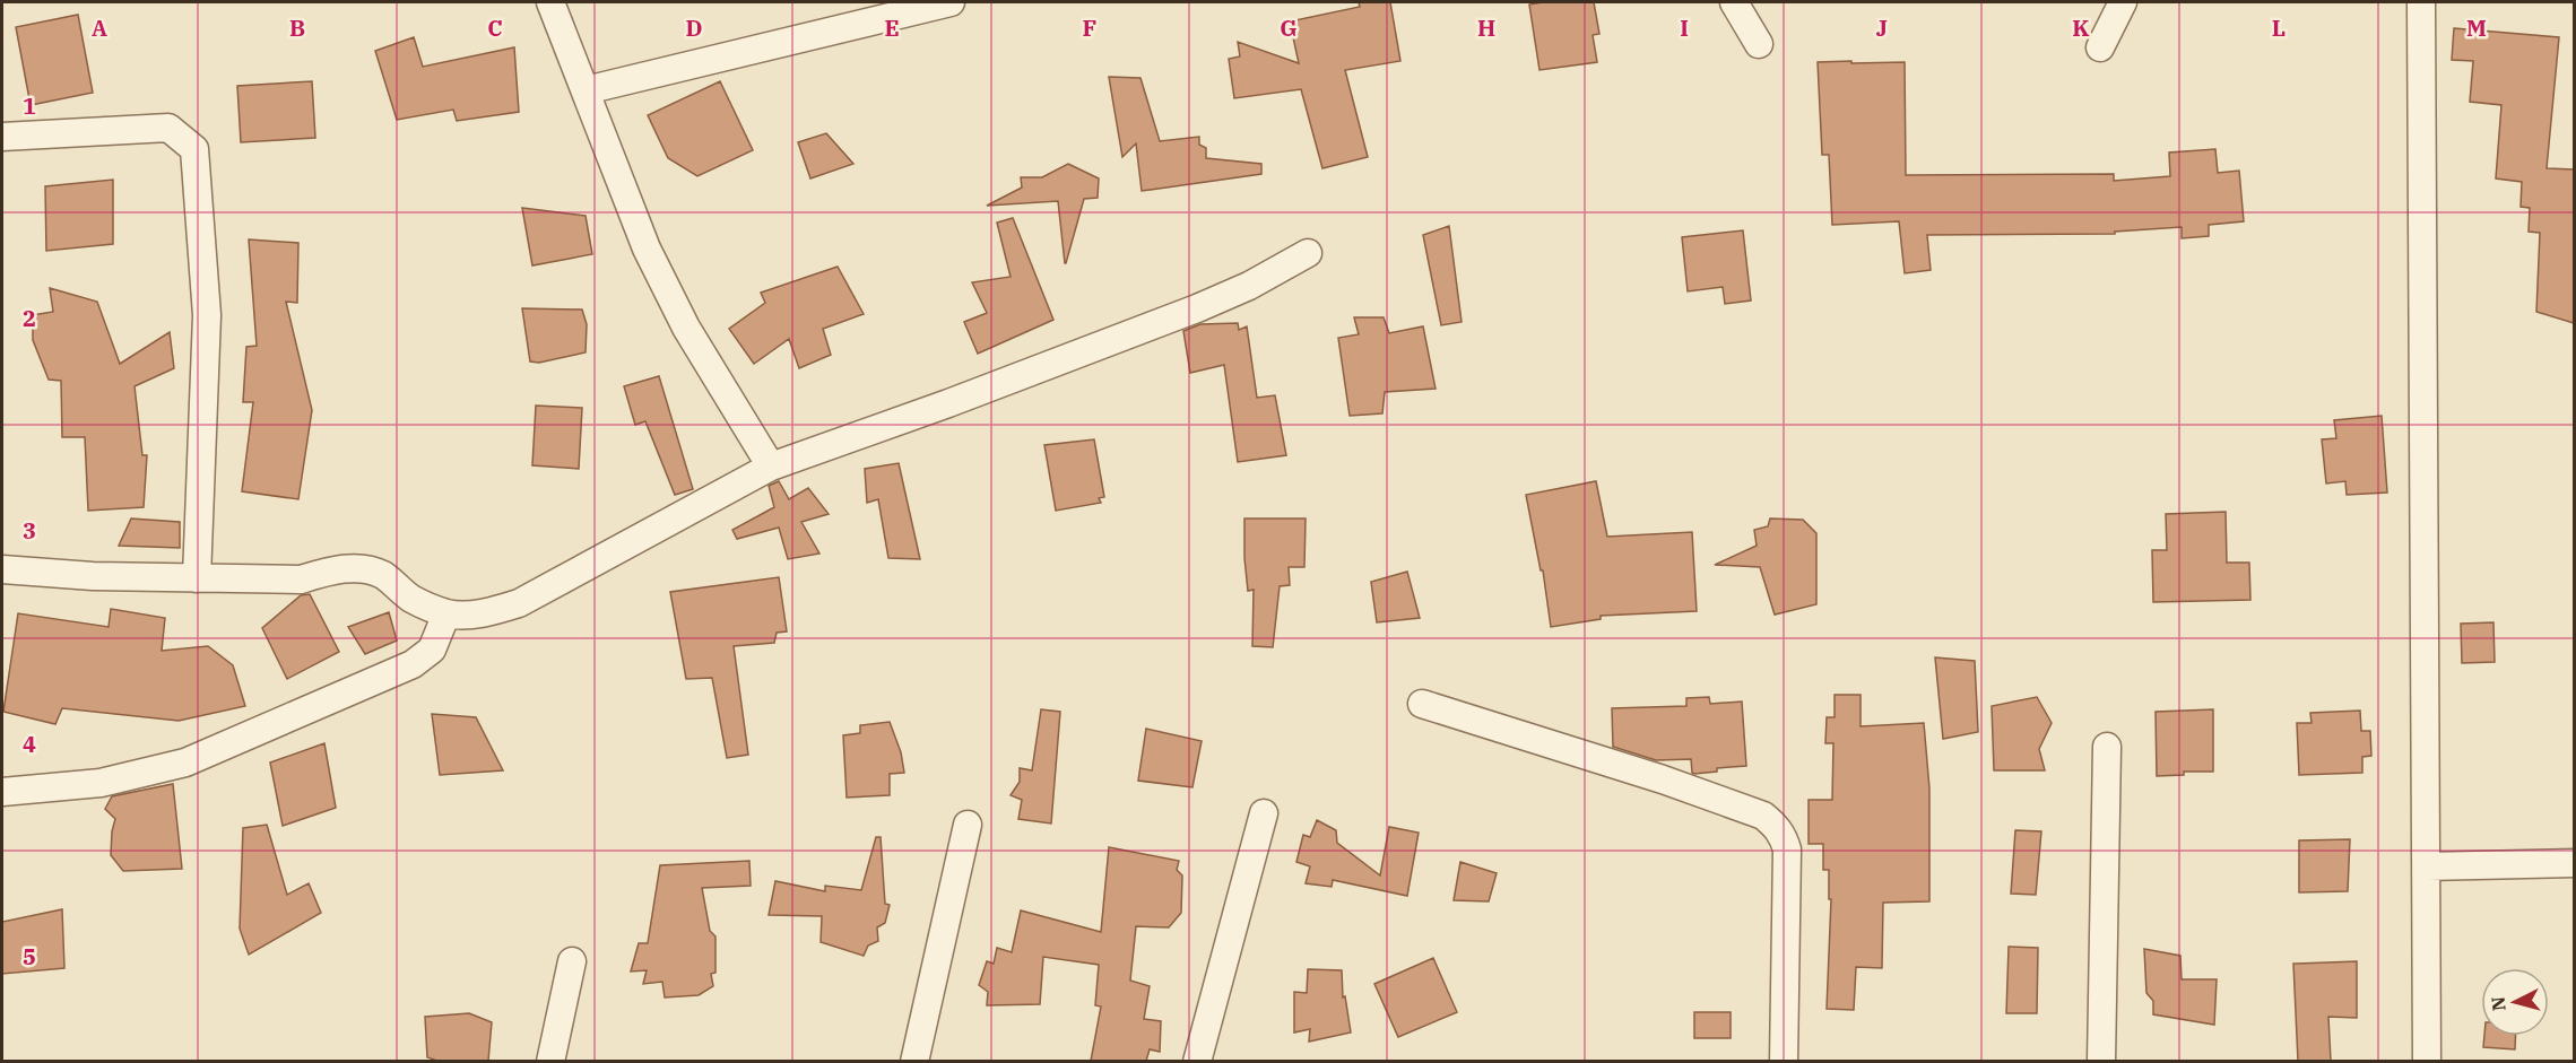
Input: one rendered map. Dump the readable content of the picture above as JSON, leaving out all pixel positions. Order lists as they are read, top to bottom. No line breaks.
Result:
{"north":"left","grid":{"columns":["A","B","C","D","E","F","G","H","I","J","K","L","M"],"rows":["1","2","3","4","5"]}}
